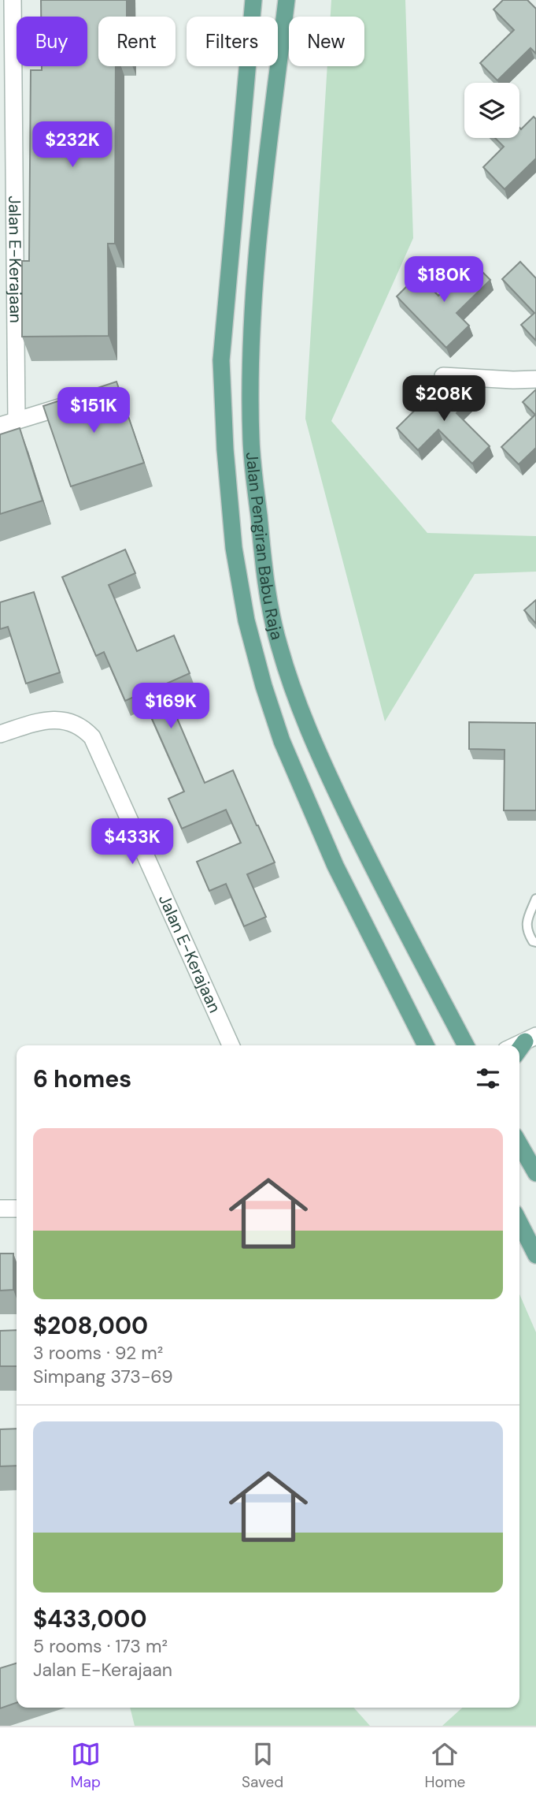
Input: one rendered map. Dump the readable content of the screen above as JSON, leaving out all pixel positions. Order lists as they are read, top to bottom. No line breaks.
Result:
{"streets":{"main road":["Jalan Pengiran Babu Raja"],"street":["Jalan E-Kerajaan"]},"page":{"chip":["Buy","Rent","Filters","New"],"price":["$232K","$180K","$208K","$151K","$169K","$433K"],"heading":"6 homes","list":[{"name":"$208,000","note":"3 rooms · 92 m² · Simpang 373-69"},{"name":"$433,000","note":"5 rooms · 173 m² · Jalan E-Kerajaan"}],"tabs":["Map","Saved","Home"]}}
